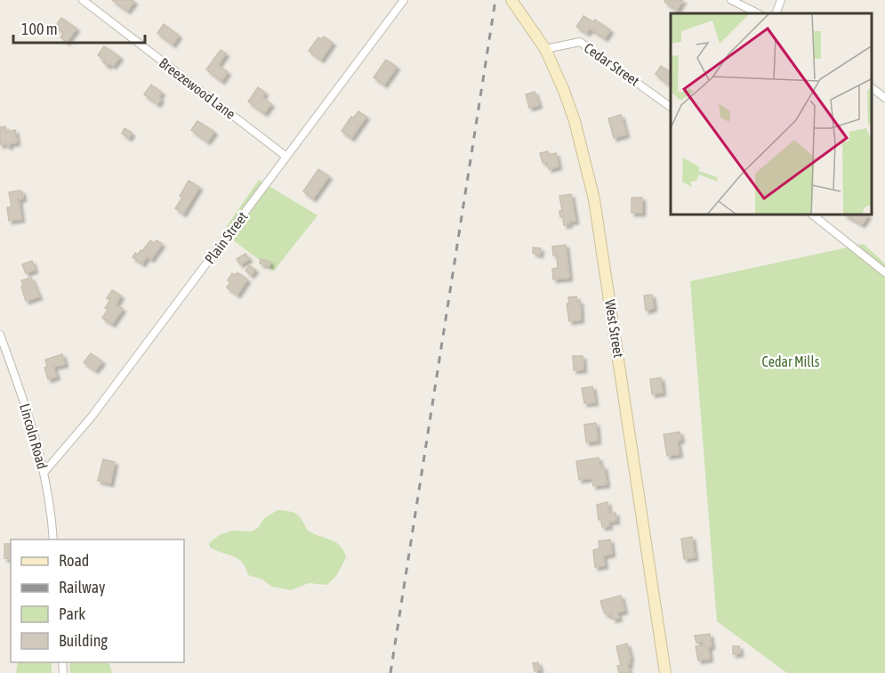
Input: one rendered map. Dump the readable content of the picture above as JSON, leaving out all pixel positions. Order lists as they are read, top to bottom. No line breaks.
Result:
{"streets":{"main road":["West Street"],"street":["Cedar Street","Breezewood Lane","Plain Street","Lincoln Road"]},"crossings":[["Cedar Street","West Street"],["Breezewood Lane","Plain Street"],["Plain Street","Lincoln Road"]],"parks":["Cedar Mills"],"legend":["Road","Railway","Park","Building"],"scale_bar":"100 m"}
